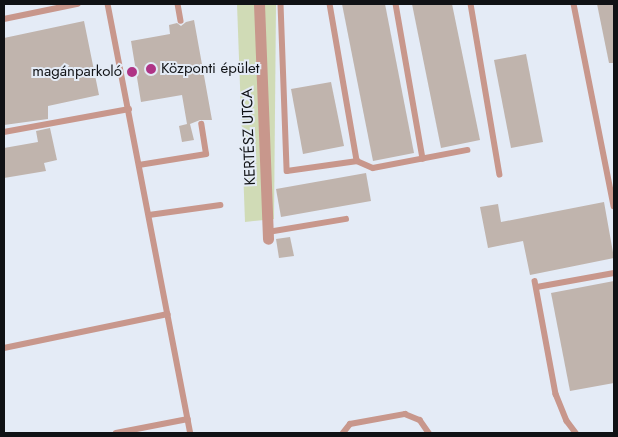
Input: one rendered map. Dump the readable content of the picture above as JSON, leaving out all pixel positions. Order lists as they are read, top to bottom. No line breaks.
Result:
{"streets":{"street":["KERTÉSZ UTCA"]},"places":["Központi épület","magánparkoló"]}
